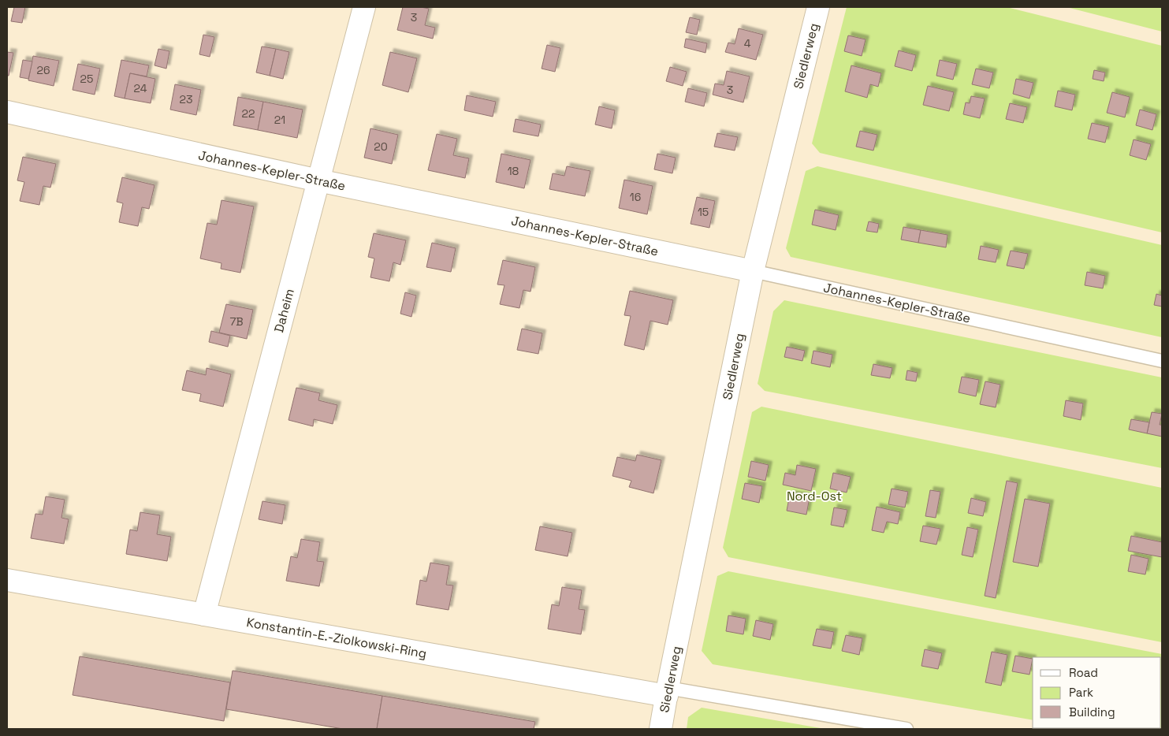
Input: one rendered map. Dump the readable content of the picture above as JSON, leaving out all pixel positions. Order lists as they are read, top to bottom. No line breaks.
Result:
{"streets":{"street":["Siedlerweg","Johannes-Kepler-Straße","Daheim","Konstantin-E.-Ziolkowski-Ring"]},"crossings":[["Siedlerweg","Johannes-Kepler-Straße"],["Siedlerweg","Konstantin-E.-Ziolkowski-Ring"],["Johannes-Kepler-Straße","Daheim"],["Daheim","Konstantin-E.-Ziolkowski-Ring"]],"parks":["Nord-Ost"],"house_numbers":["3","4","26","25","24","3","23","22","21","20","18","16","15","7B"],"legend":["Road","Park","Building"]}
